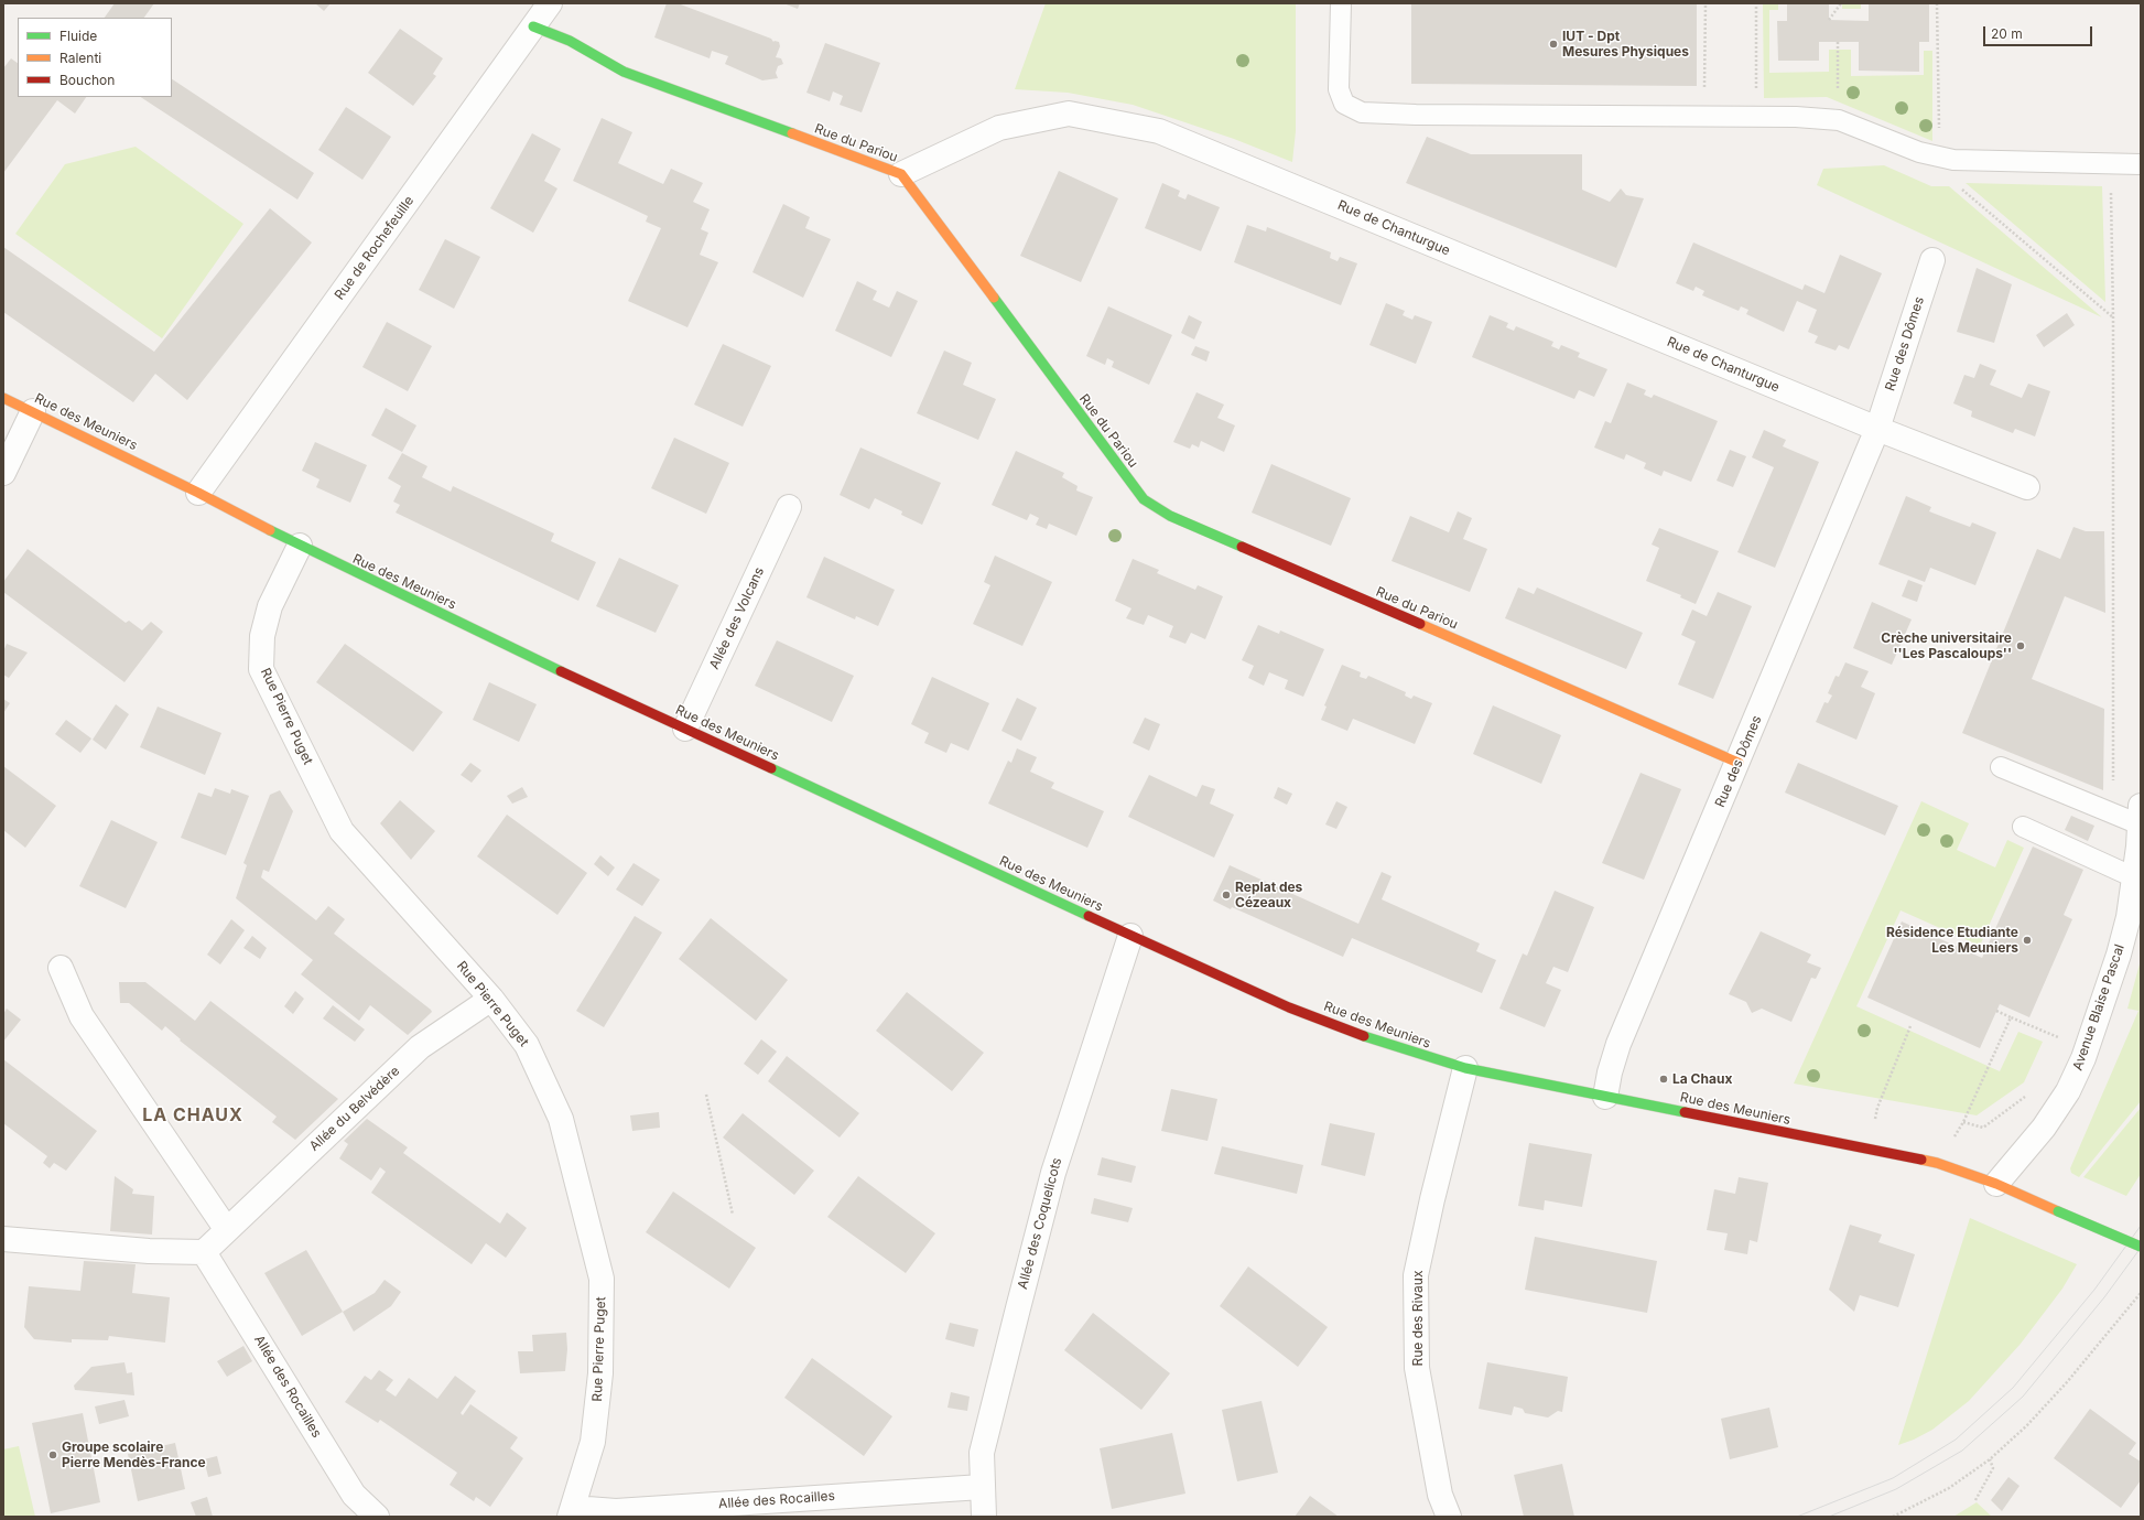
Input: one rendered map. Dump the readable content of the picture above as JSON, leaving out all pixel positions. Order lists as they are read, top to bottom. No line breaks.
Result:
{"streets":{"main road":["Rue du Pariou","Rue des Meuniers"],"street":["Rue de Chanturgue","Rue de Rochefeuille","Rue des Dômes","Allée des Volcans","Rue Pierre Puget","Avenue Blaise Pascal","Allée du Belvédère","Allée des Coquelicots","Rue des Rivaux","Allée des Rocailles"]},"crossings":[["Rue du Pariou","Rue de Chanturgue"],["Rue du Pariou","Rue de Rochefeuille"],["Rue du Pariou","Rue des Dômes"],["Rue de Chanturgue","Rue des Dômes"],["Rue de Rochefeuille","Rue des Meuniers"],["Rue des Dômes","Rue des Meuniers"],["Rue des Meuniers","Allée des Volcans"],["Rue des Meuniers","Rue Pierre Puget"],["Rue des Meuniers","Avenue Blaise Pascal"],["Rue des Meuniers","Allée des Coquelicots"],["Rue des Meuniers","Rue des Rivaux"],["Rue Pierre Puget","Allée du Belvédère"],["Rue Pierre Puget","Allée des Rocailles"],["Allée du Belvédère","Allée des Rocailles"],["Allée des Coquelicots","Allée des Rocailles"]],"districts":["LA CHAUX"],"places":["IUT - Dpt Mesures Physiques","Crèche universitaire ''Les Pascaloups''","Replat des Cézeaux","Résidence Etudiante Les Meuniers","La Chaux","Groupe scolaire Pierre Mendès-France"],"legend":["Fluide","Ralenti","Bouchon"],"scale_bar":"20 m"}
